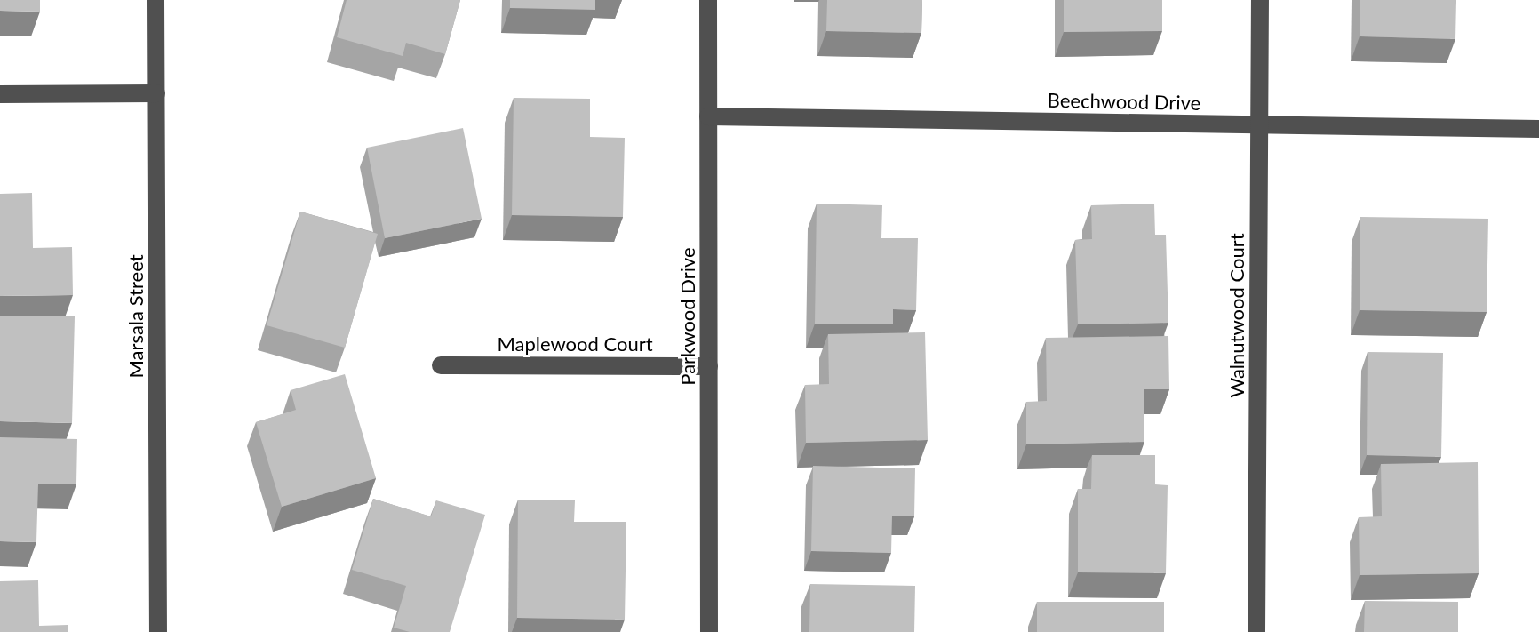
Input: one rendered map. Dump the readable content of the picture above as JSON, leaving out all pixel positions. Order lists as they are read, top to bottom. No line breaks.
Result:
{"streets":{"street":["Beechwood Drive","Walnutwood Court","Marsala Street","Parkwood Drive","Maplewood Court"]},"crossings":[["Beechwood Drive","Walnutwood Court"],["Beechwood Drive","Parkwood Drive"],["Parkwood Drive","Maplewood Court"]]}
